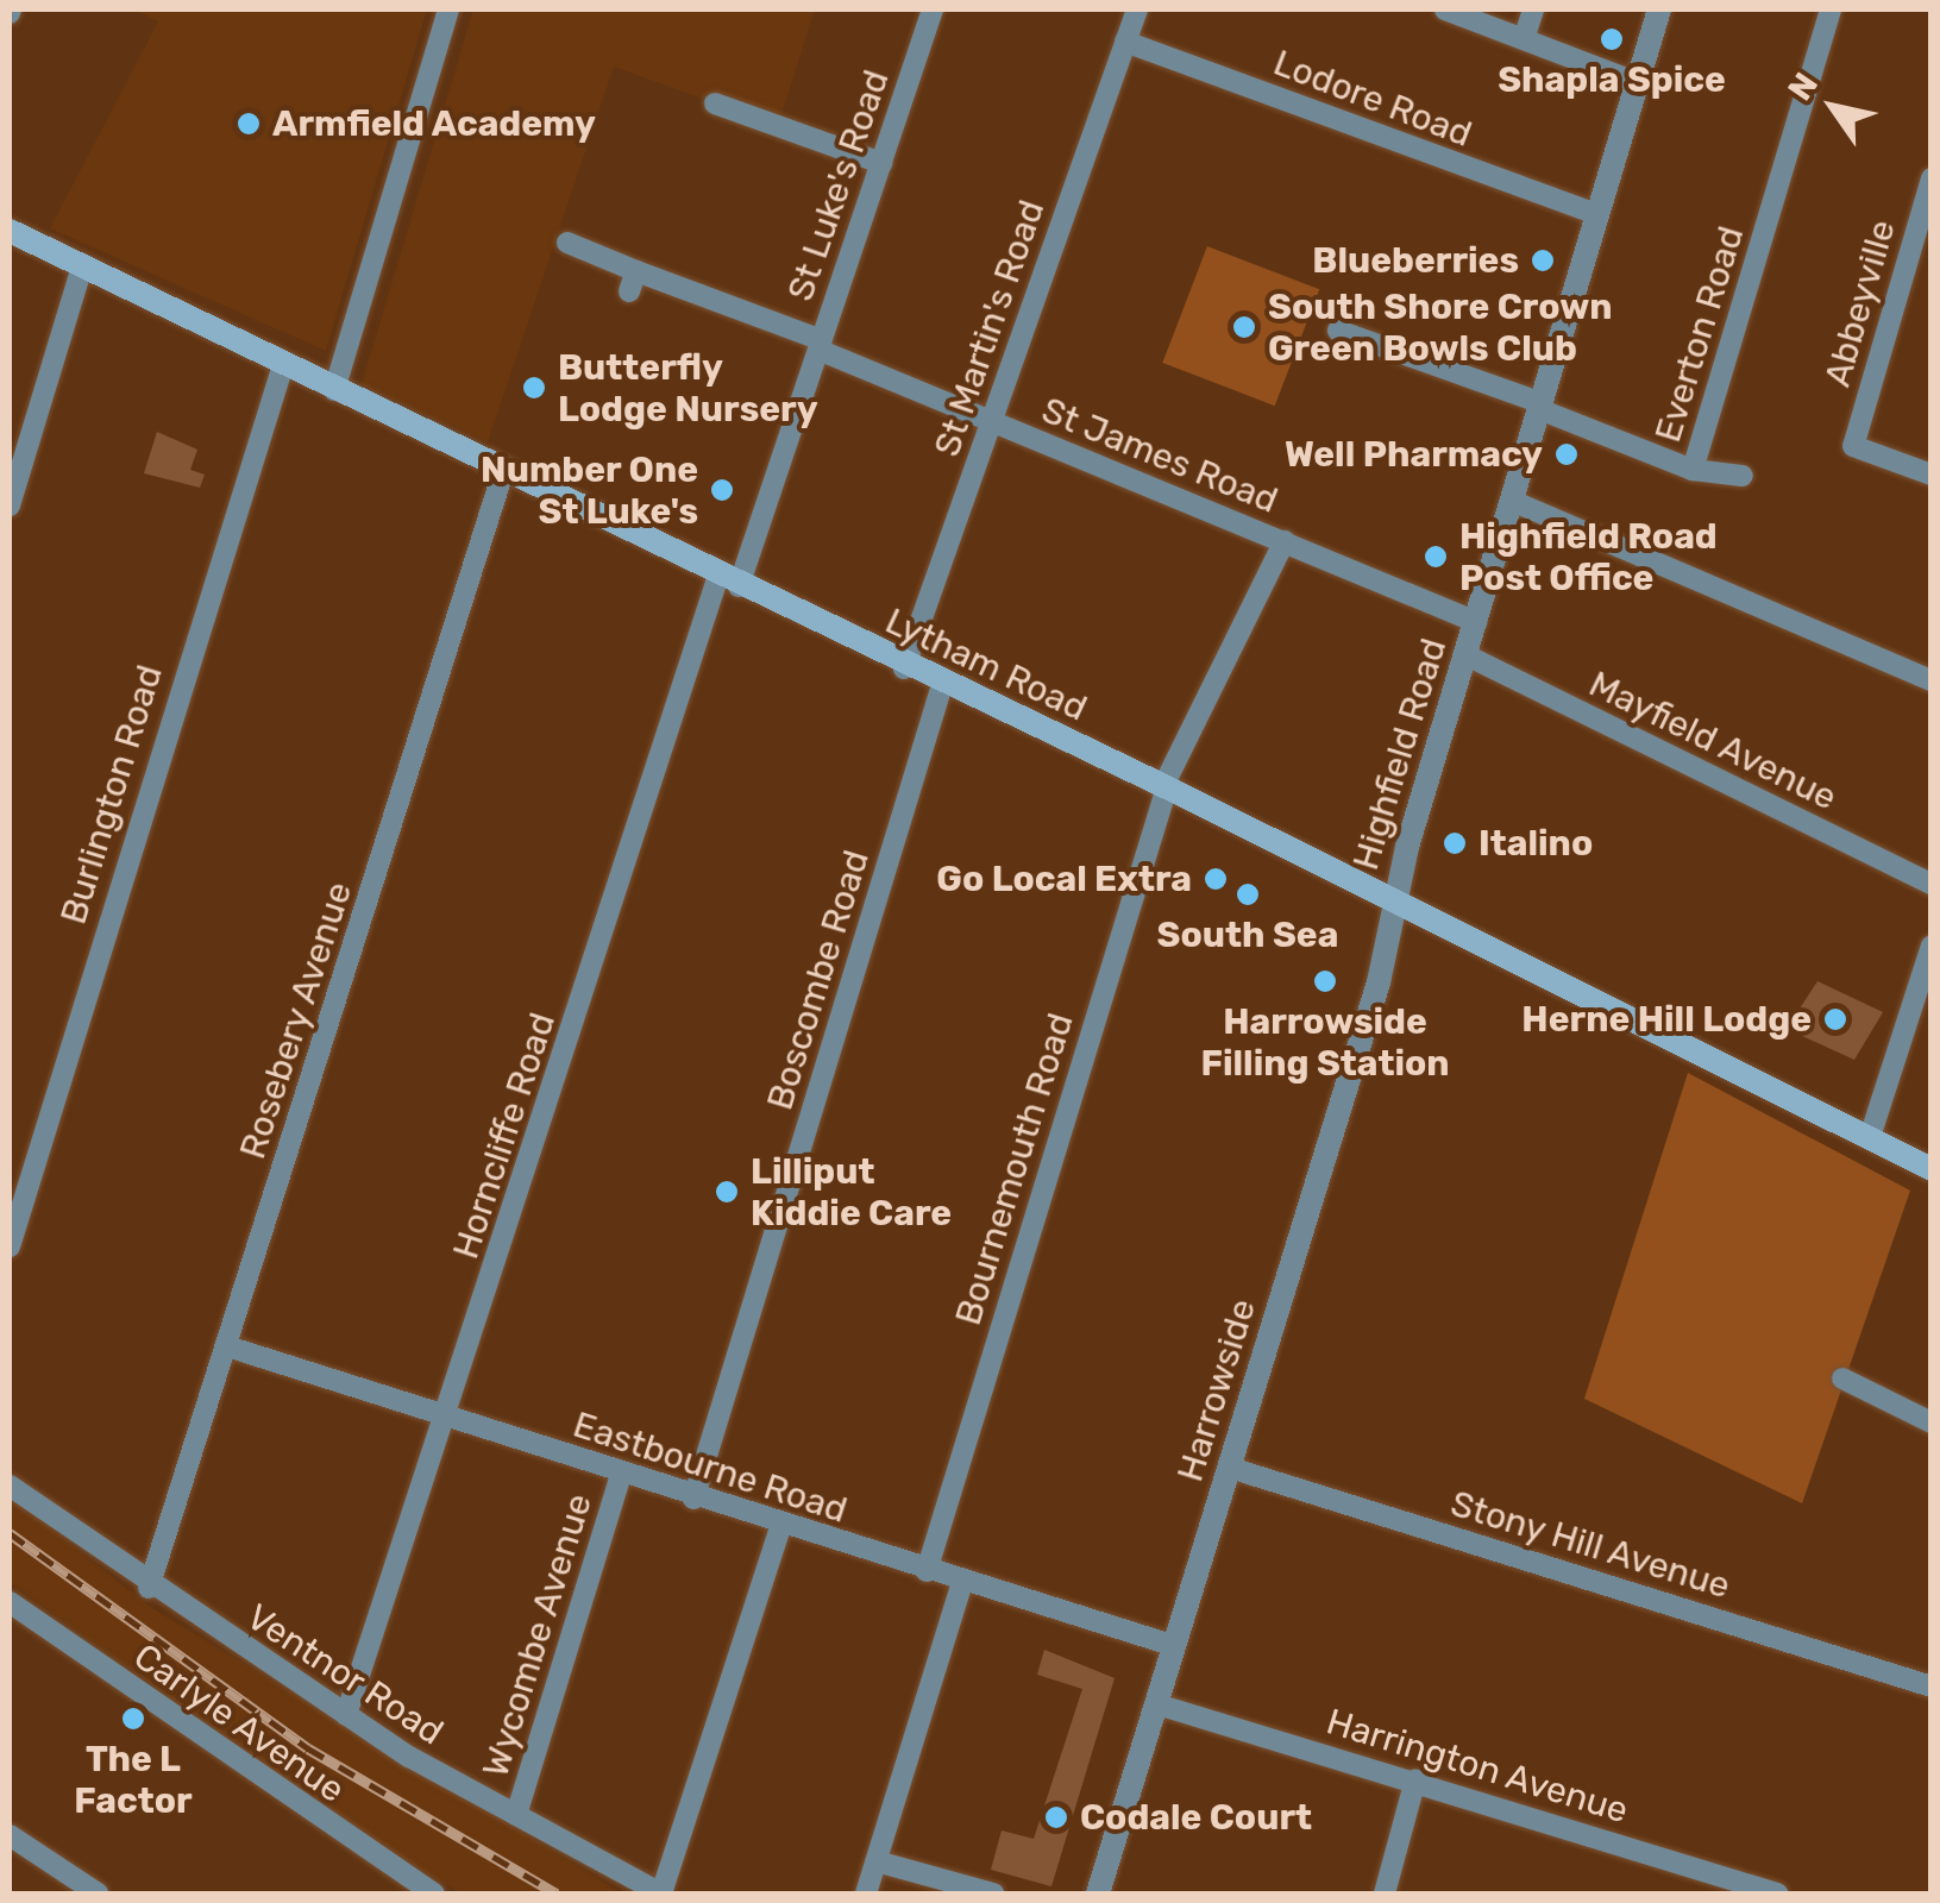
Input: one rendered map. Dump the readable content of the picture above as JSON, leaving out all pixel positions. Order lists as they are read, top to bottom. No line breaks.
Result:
{"streets":{"main road":["Lytham Road"],"street":["Lodore Road","St Luke's Road","Abbeyville","St Martin's Road","Everton Road","St James Road","Mayfield Avenue","Highfield Road","Burlington Road","Boscombe Road","Rosebery Avenue","Horncliffe Road","Bournemouth Road","Harrowside","Eastbourne Road","Stony Hill Avenue","Wycombe Avenue","Ventnor Road","Carlyle Avenue","Harrington Avenue"]},"crossings":[["Lodore Road","St Martin's Road"],["Lodore Road","Highfield Road"],["St Luke's Road","St James Road"],["St Luke's Road","Lytham Road"],["St Luke's Road","Horncliffe Road"],["St Martin's Road","St James Road"],["St Martin's Road","Lytham Road"],["St James Road","Highfield Road"],["St James Road","Bournemouth Road"],["Lytham Road","Highfield Road"],["Lytham Road","Burlington Road"],["Lytham Road","Boscombe Road"],["Lytham Road","Rosebery Avenue"],["Lytham Road","Horncliffe Road"],["Lytham Road","Bournemouth Road"],["Lytham Road","Harrowside"],["Mayfield Avenue","Highfield Road"],["Highfield Road","Harrowside"],["Boscombe Road","Eastbourne Road"],["Rosebery Avenue","Eastbourne Road"],["Rosebery Avenue","Ventnor Road"],["Horncliffe Road","Eastbourne Road"],["Horncliffe Road","Ventnor Road"],["Bournemouth Road","Eastbourne Road"],["Harrowside","Eastbourne Road"],["Harrowside","Stony Hill Avenue"],["Harrowside","Harrington Avenue"],["Eastbourne Road","Wycombe Avenue"],["Wycombe Avenue","Ventnor Road"]],"places":["Shapla Spice","Armfield Academy","Blueberries","South Shore Crown Green Bowls Club","Butterfly Lodge Nursery","Well Pharmacy","Number One St Luke's","Highfield Road Post Office","Italino","Go Local Extra","South Sea","Harrowside Filling Station","Herne Hill Lodge","Lilliput Kiddie Care","The L Factor","Codale Court"],"north":"top left"}
